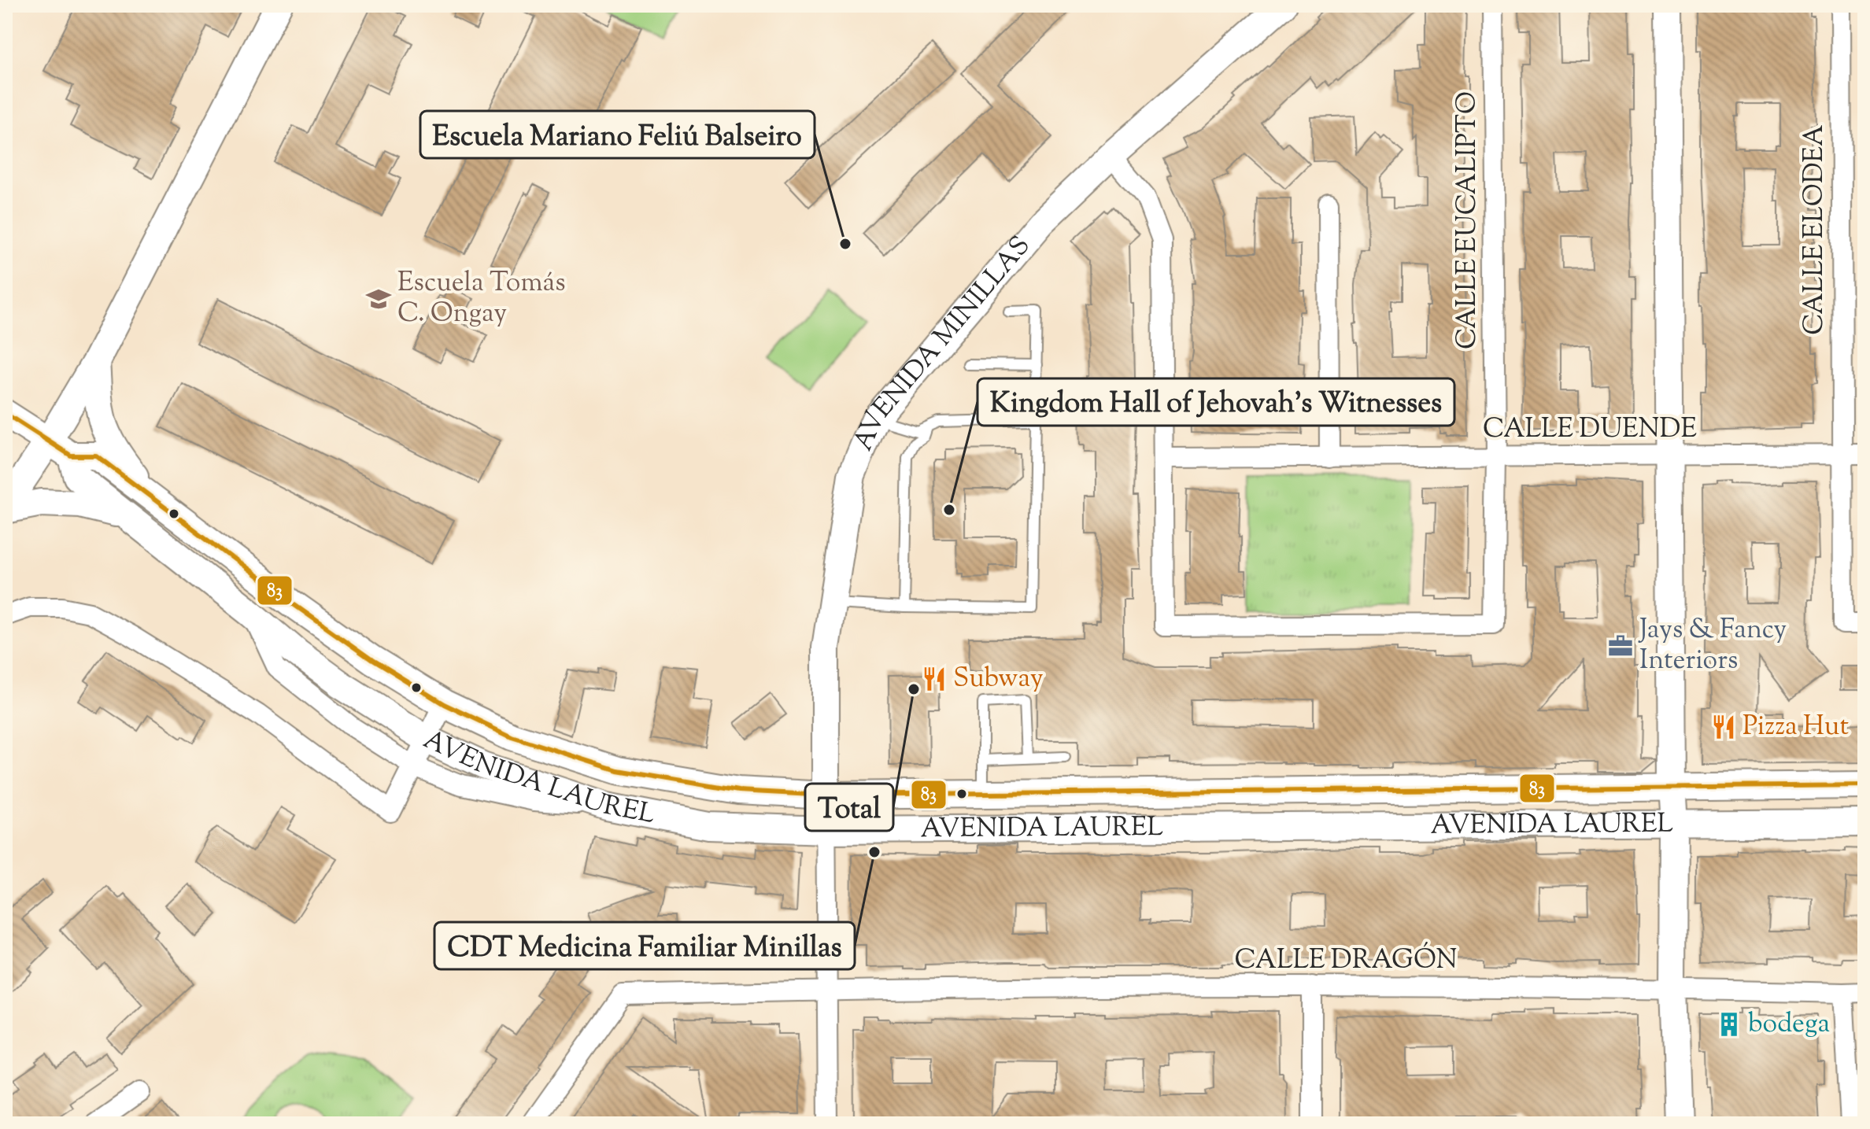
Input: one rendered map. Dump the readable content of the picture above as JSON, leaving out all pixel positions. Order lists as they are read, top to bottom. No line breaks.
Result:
{"streets":{"street":["CALLE EUCALIPTO","CALLE ELODEA","AVENIDA MINILLAS","CALLE DUENDE","AVENIDA LAUREL","CALLE DRAGÓN"]},"crossings":[["CALLE EUCALIPTO","CALLE DUENDE"],["CALLE ELODEA","CALLE DUENDE"],["AVENIDA MINILLAS","AVENIDA LAUREL"]],"places":{"other":["Escuela Mariano Feliú Balseiro","Kingdom Hall of Jehovah’s Witnesses","Total","CDT Medicina Familiar Minillas"],"school or university":["Escuela Tomás C. Ongay"],"office":["Jays & Fancy Interiors"],"restaurant":["Subway","Pizza Hut"],"building":["bodega"]},"lines":["transit line 83"]}
